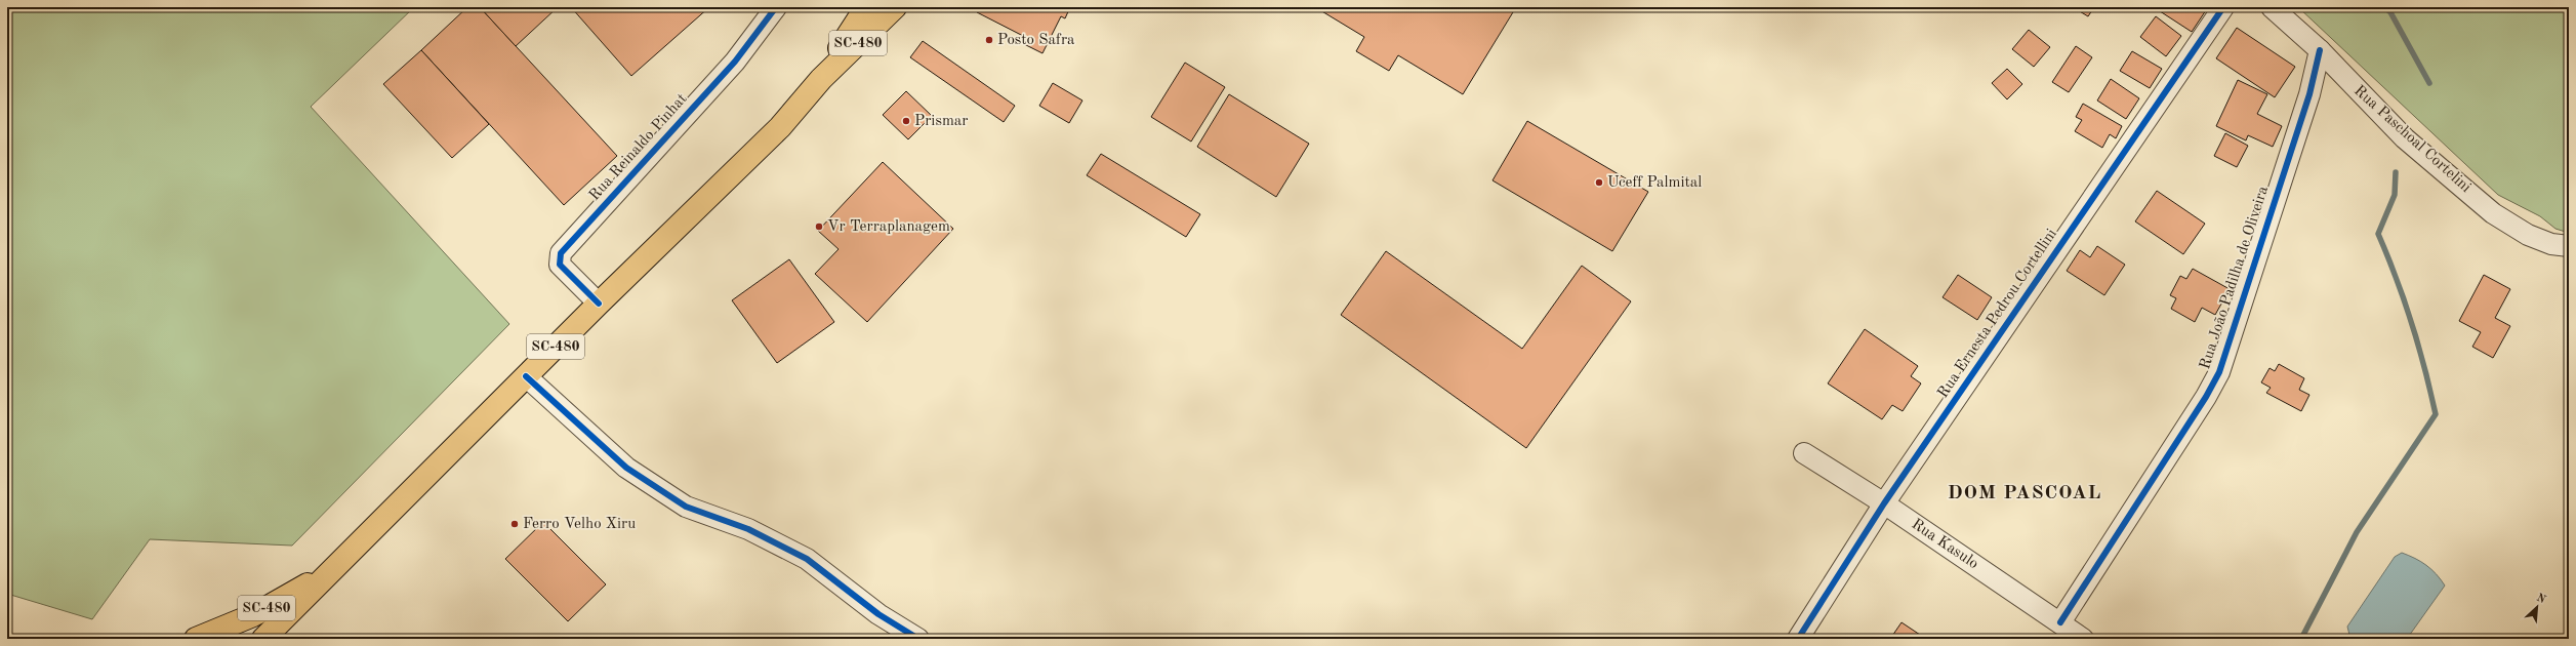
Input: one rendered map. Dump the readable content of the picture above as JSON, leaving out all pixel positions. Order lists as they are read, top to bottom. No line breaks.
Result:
{"streets":{"main road":["SC-480"],"street":["Rua Paschoal Cortelini","Rua Reinaldo Pinhat","Rua João Padilha de Oliveira","Rua Ernesta Pedrou Cortellini","Rua Kasulo"]},"crossings":[["SC-480","Rua Reinaldo Pinhat"],["Rua Paschoal Cortelini","Rua João Padilha de Oliveira"],["Rua João Padilha de Oliveira","Rua Kasulo"],["Rua Ernesta Pedrou Cortellini","Rua Kasulo"]],"districts":["DOM PASCOAL"],"places":["Posto Safra","Prismar","Uceff Palmital","Vr Terraplanagem","Ferro Velho Xiru"],"north":"top right"}
